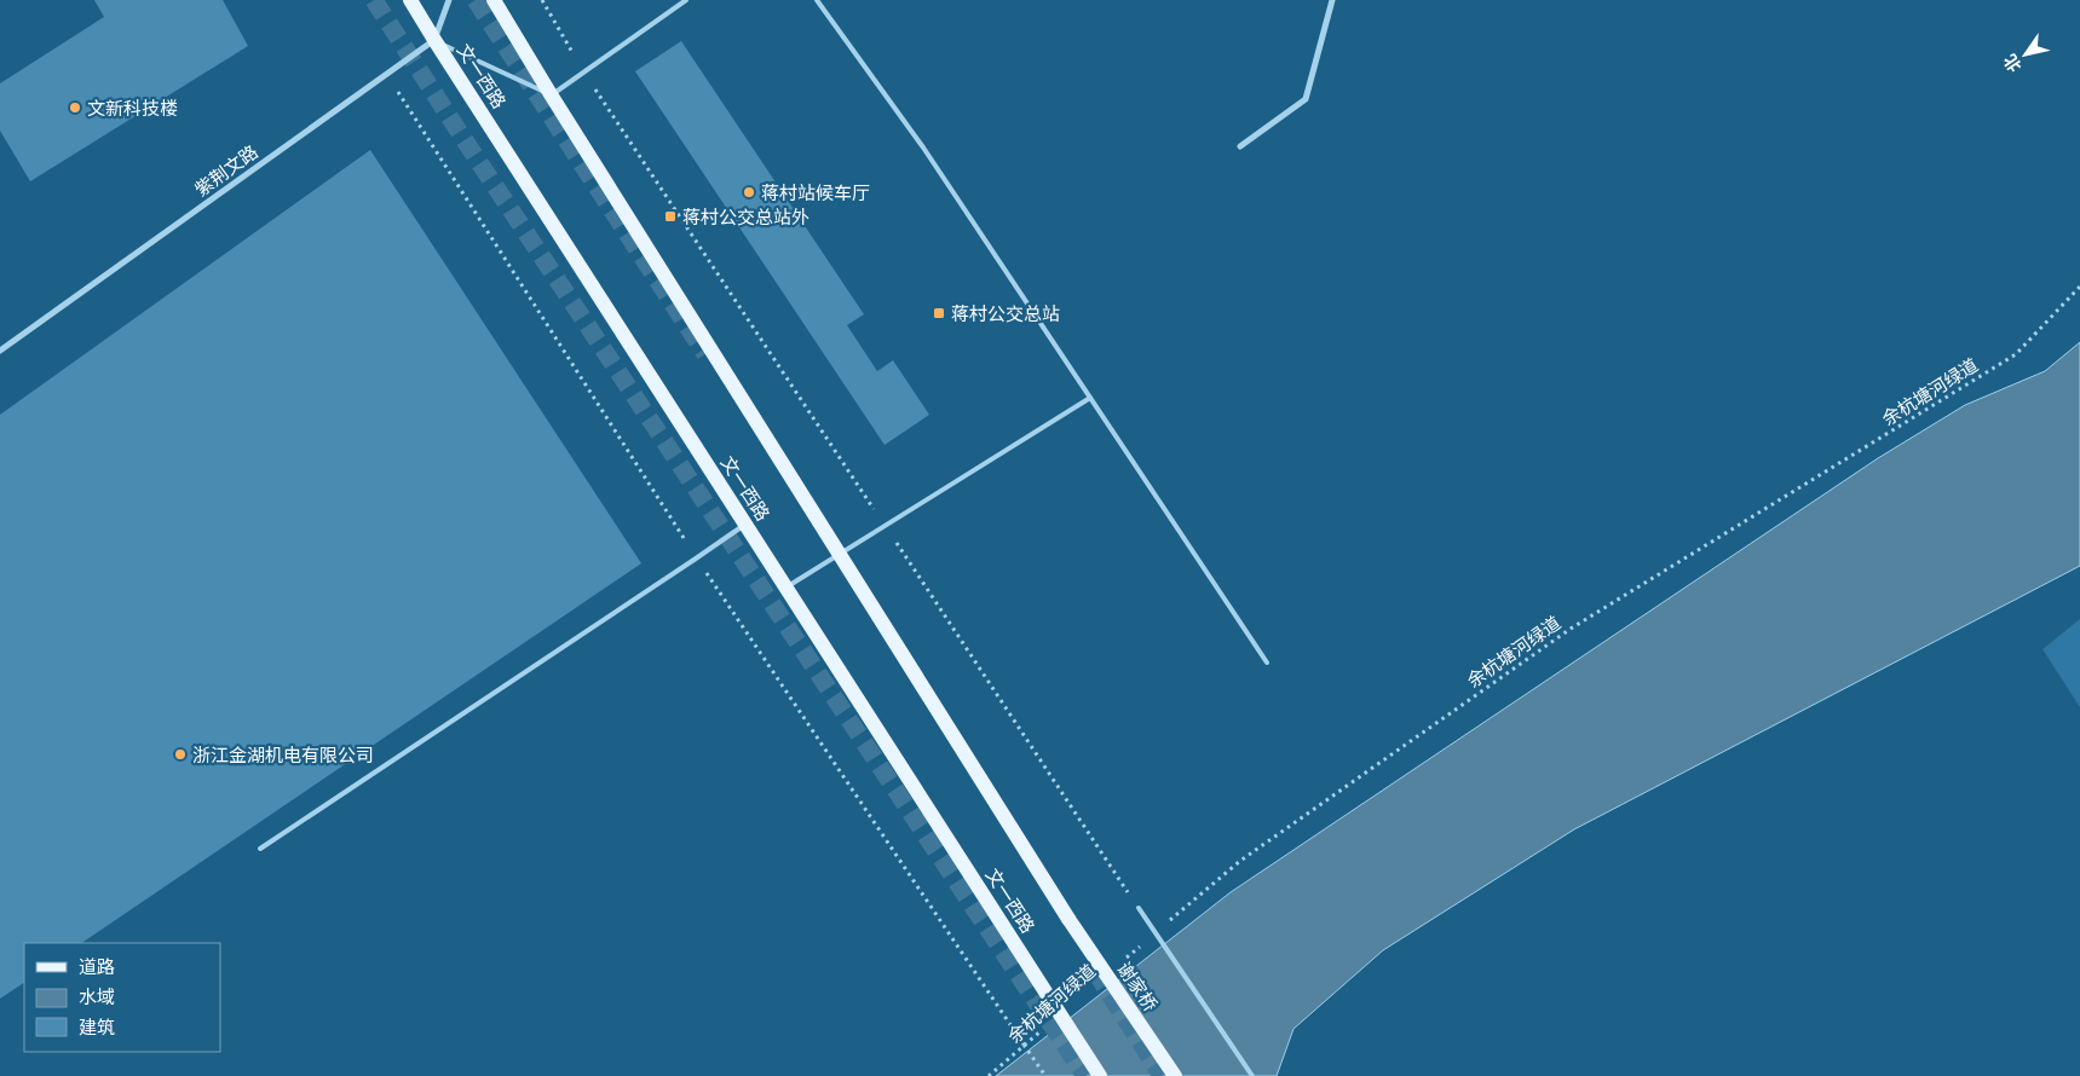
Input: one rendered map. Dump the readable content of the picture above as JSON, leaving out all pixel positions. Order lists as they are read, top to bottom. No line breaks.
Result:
{"streets":{"main road":["文一西路","谢家桥"],"street":["紫荆文路"],"path":["余杭塘河绿道"]},"crossings":[["文一西路","紫荆文路"]],"places":{"other":["文新科技楼","蒋村站候车厅","浙江金湖机电有限公司"],"transit":["蒋村公交总站外","蒋村公交总站"]},"legend":["道路","水域","建筑"],"north":"bottom left"}
